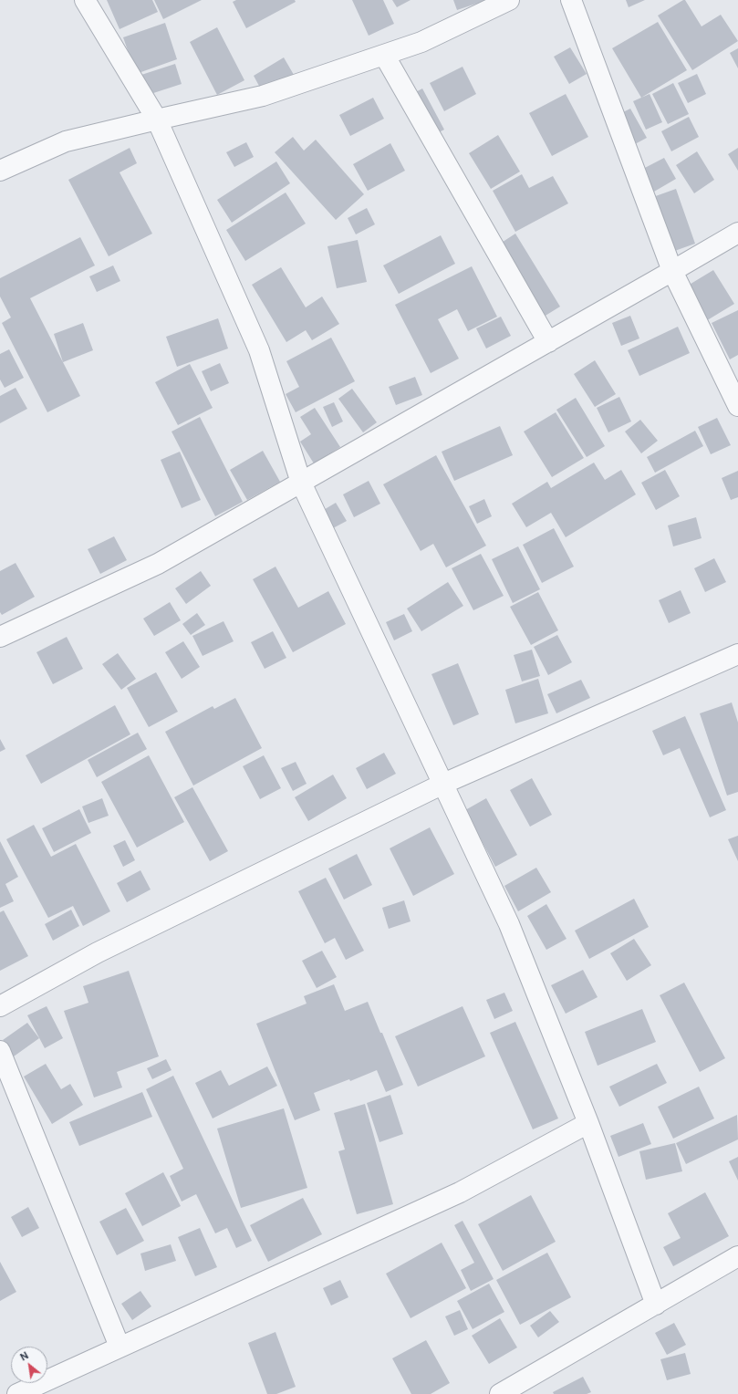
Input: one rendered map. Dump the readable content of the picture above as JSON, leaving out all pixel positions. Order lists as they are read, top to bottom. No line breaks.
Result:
{"north":"top left"}
